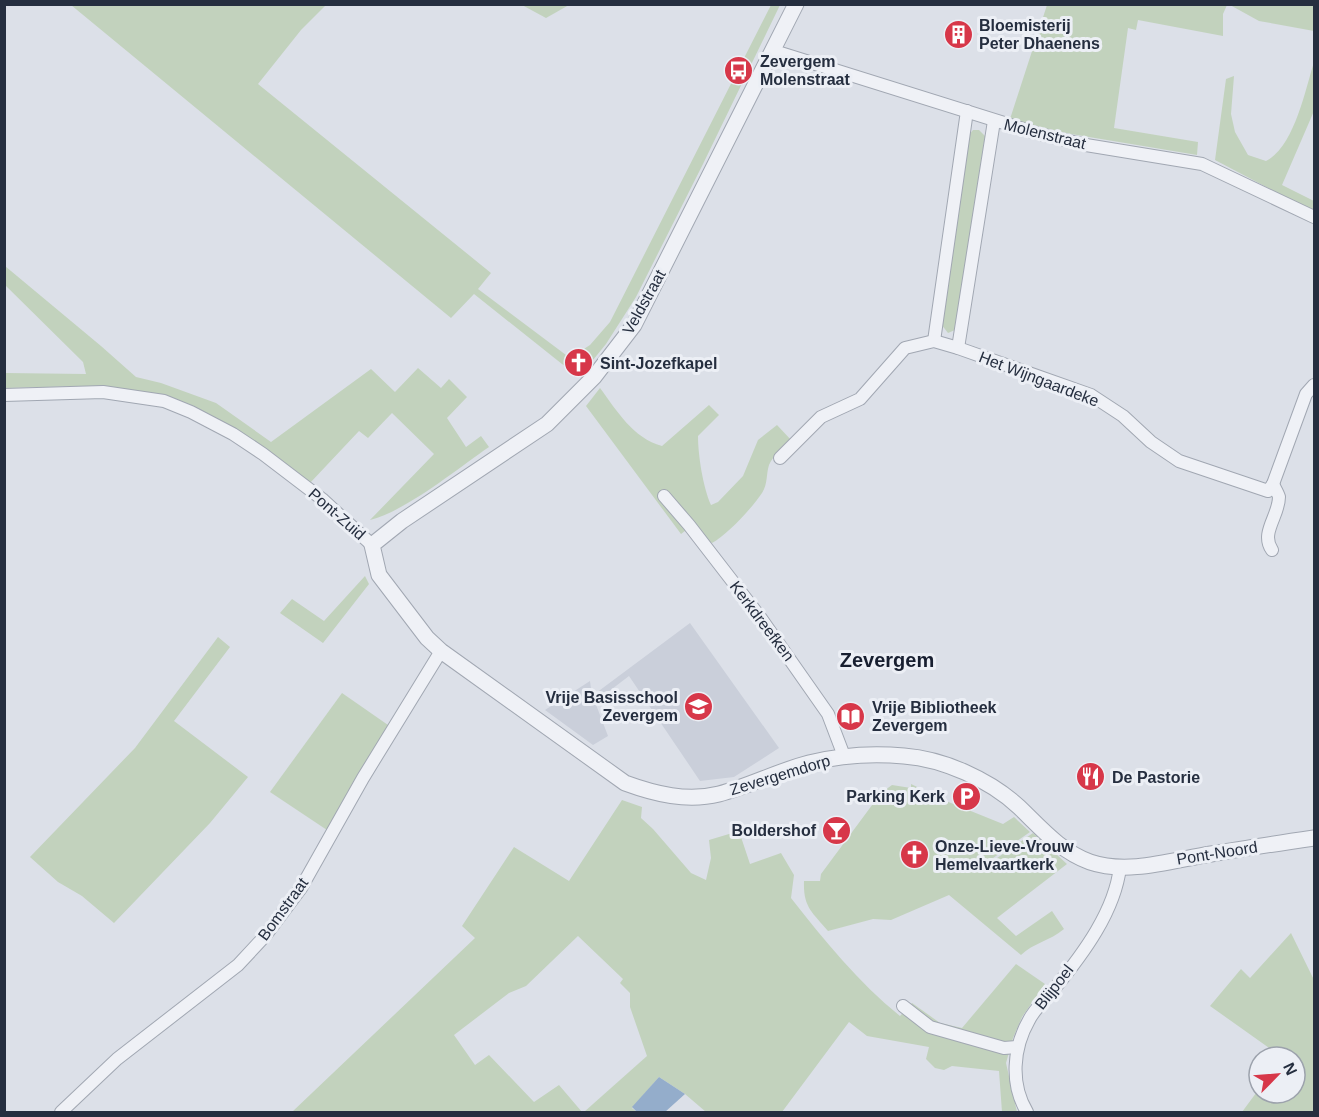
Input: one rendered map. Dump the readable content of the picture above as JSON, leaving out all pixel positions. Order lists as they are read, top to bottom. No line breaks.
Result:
{"streets":{"street":["Molenstraat","Veldstraat","Het Wijngaardeke","Pont-Zuid","Kerkdreefken","Zevergemdorp","Pont-Noord","Bomstraat","Blijpoel"]},"crossings":[["Molenstraat","Veldstraat"],["Molenstraat","Het Wijngaardeke"],["Veldstraat","Pont-Zuid"],["Pont-Zuid","Zevergemdorp"],["Pont-Zuid","Bomstraat"],["Kerkdreefken","Zevergemdorp"],["Zevergemdorp","Pont-Noord"],["Zevergemdorp","Blijpoel"],["Pont-Noord","Blijpoel"]],"districts":["Zevergem"],"places":{"building":["Bloemisterij Peter Dhaenens"],"bus stop":["Zevergem Molenstraat"],"church":["Sint-Jozefkapel","Onze-Lieve-Vrouw Hemelvaartkerk"],"school or university":["Vrije Basisschool Zevergem"],"library":["Vrije Bibliotheek Zevergem"],"restaurant":["De Pastorie"],"parking":["Parking Kerk"],"bar":["Boldershof"]},"north":"top right"}
